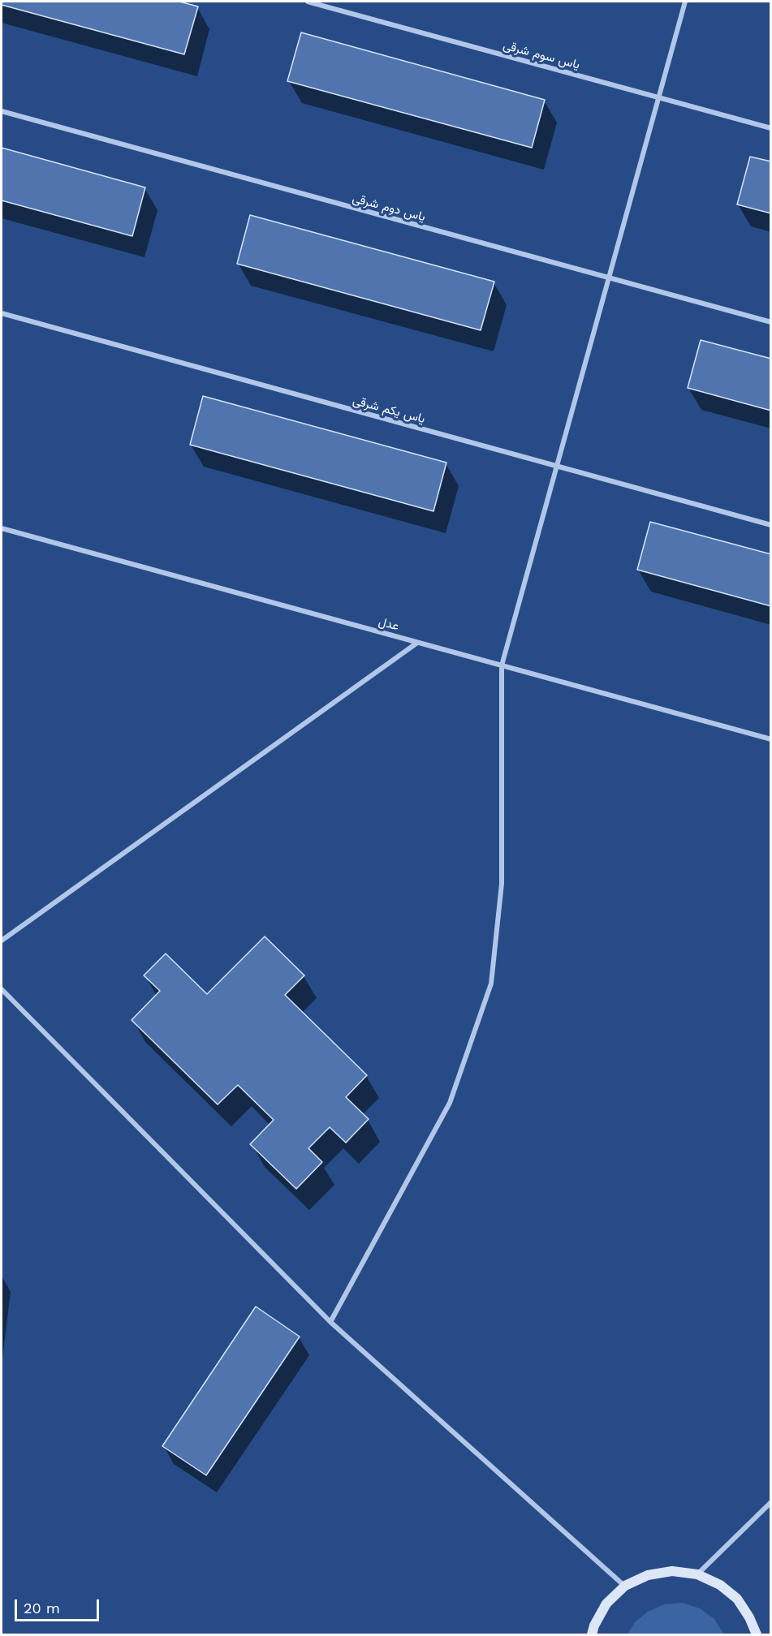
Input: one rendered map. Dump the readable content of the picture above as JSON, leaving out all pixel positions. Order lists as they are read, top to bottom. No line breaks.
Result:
{"streets":{"street":["یاس سوم شرقی","یاس دوم شرقی","یاس یکم شرقی","عدل"]},"scale_bar":"20 m"}
